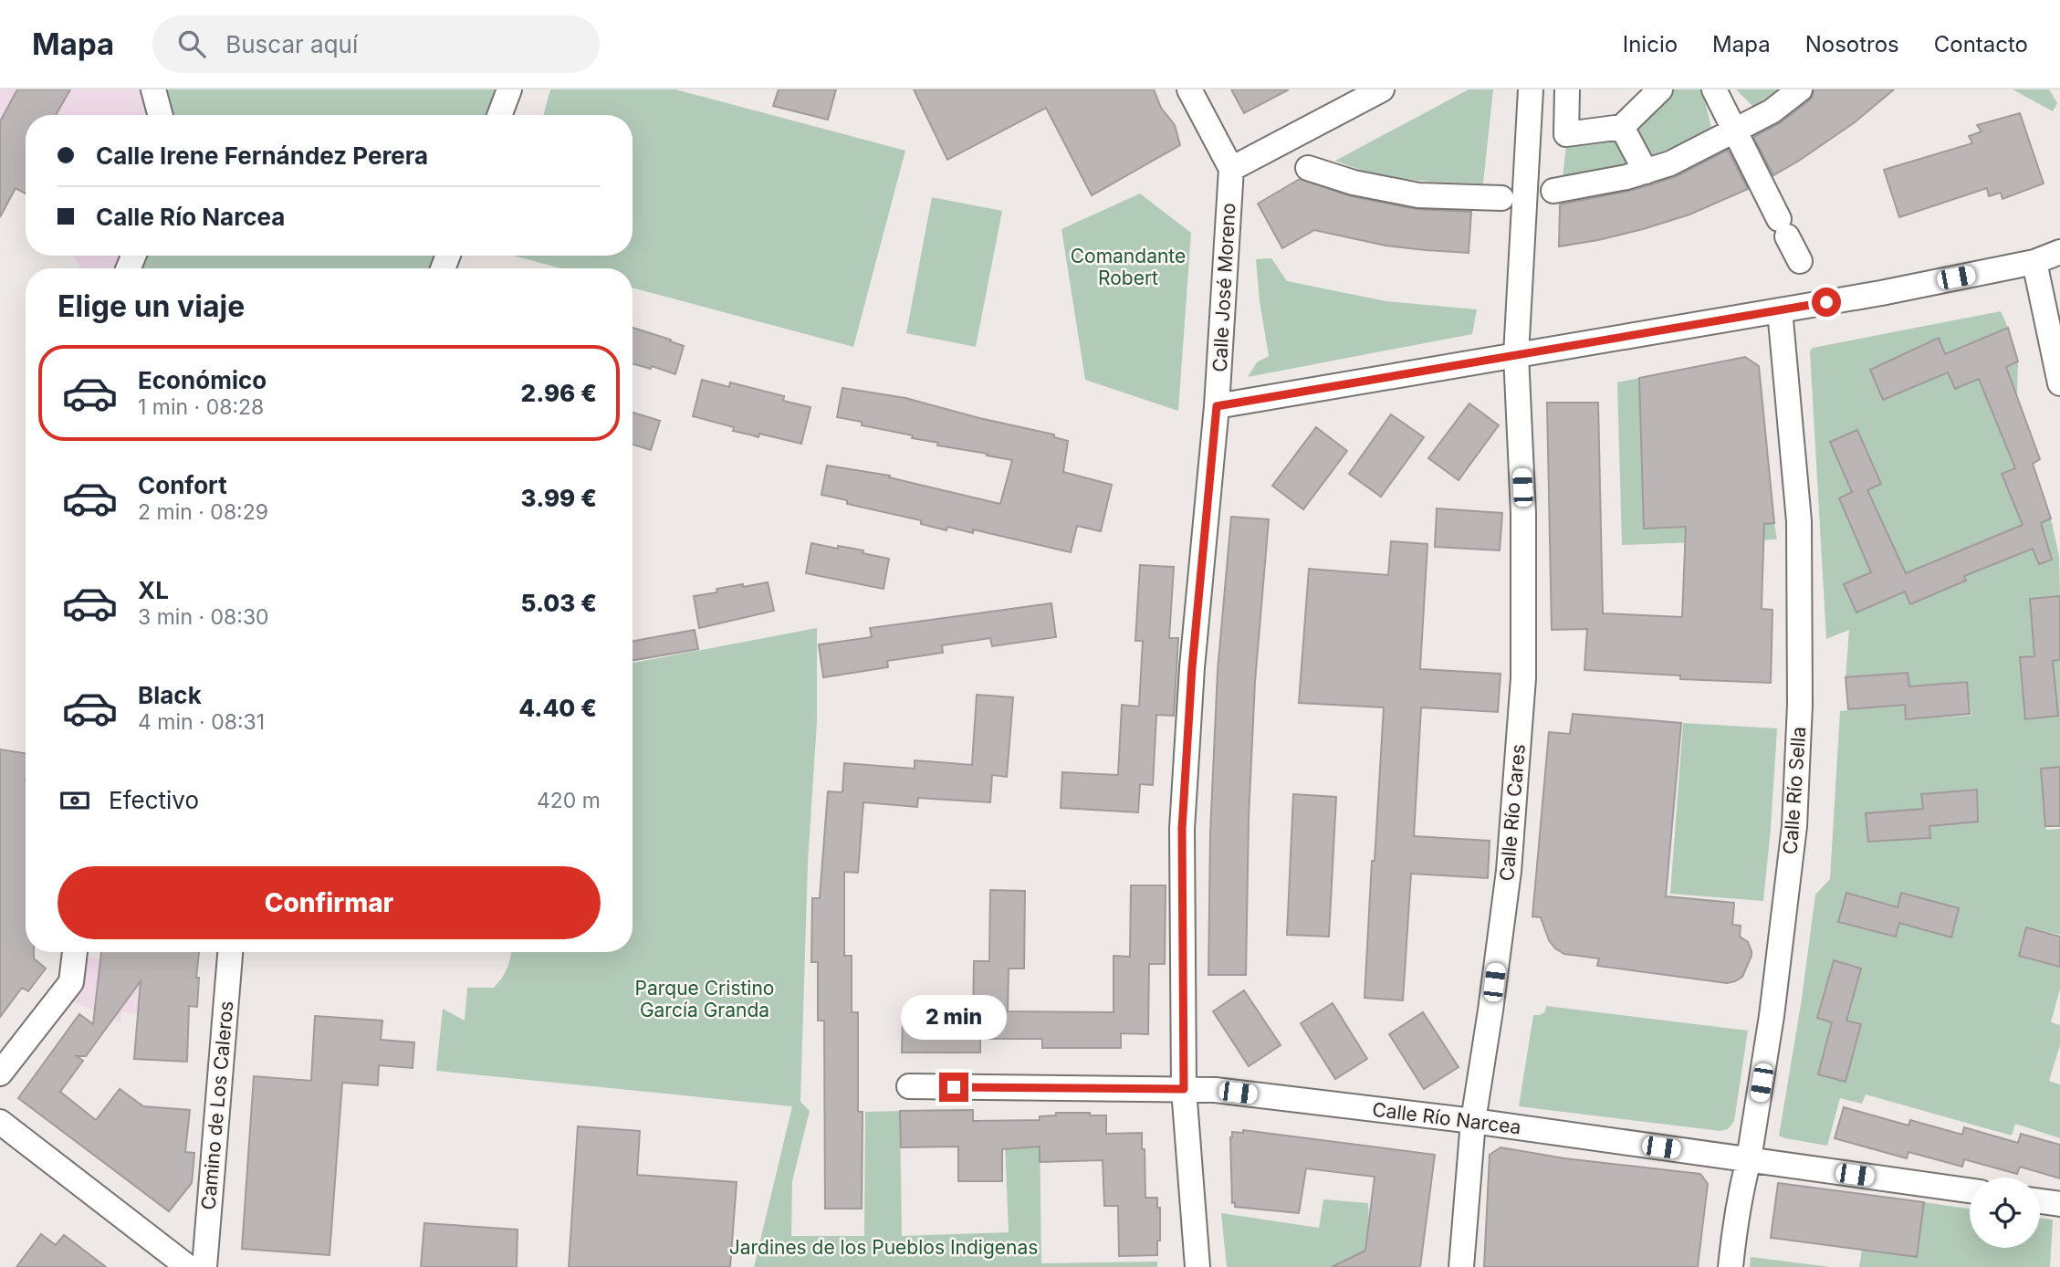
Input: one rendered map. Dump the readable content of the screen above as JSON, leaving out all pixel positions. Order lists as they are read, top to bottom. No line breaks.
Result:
{"streets":{"street":["Calle José Moreno","Calle Río Sella","Calle Río Cares","Camino de Los Caleros","Calle Río Narcea"]},"crossings":[["Calle José Moreno","Calle Río Narcea"],["Calle Río Sella","Calle Río Narcea"],["Calle Río Cares","Calle Río Narcea"]],"parks":["Comandante Robert","Parque Cristino García Granda","Jardines de los Pueblos Indigenas"],"page":{"header":"Mapa","search":"Buscar aquí","nav":["Inicio","Mapa","Nosotros","Contacto"],"banner":["Calle Irene Fernández Perera","Calle Río Narcea"],"heading":"Elige un viaje","list":[{"name":"Económico","note":"1 min · 08:28","value":"2.96 €"},{"name":"Confort","note":"2 min · 08:29","value":"3.99 €"},{"name":"XL","note":"3 min · 08:30","value":"5.03 €"},{"name":"Black","note":"4 min · 08:31","value":"4.40 €"}],"pay":["Efectivo","420 m"],"buttons":"Confirmar","bubble":"2 min"}}
